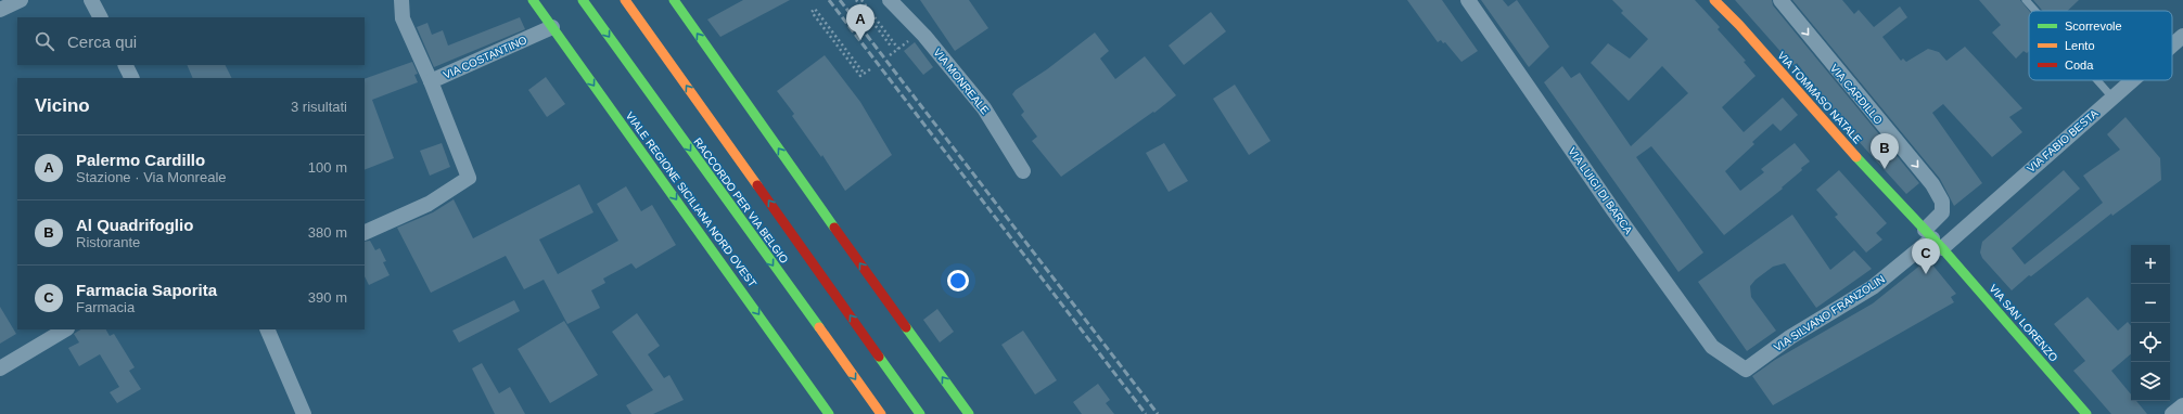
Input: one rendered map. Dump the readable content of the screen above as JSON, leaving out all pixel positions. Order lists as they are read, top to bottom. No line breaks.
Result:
{"streets":{"main road":["VIA TOMMASO NATALE","VIALE REGIONE SICILIANA NORD OVEST","RACCORDO PER VIA BELGIO","VIA SAN LORENZO"],"street":["VIA COSTANTINO","VIA MONREALE","VIA CARDILLO","VIA FABIO BESTA","VIA LUIGI DI BARCA","VIA SILVANO FRANZOLIN"]},"crossings":[["VIA COSTANTINO","VIALE REGIONE SICILIANA NORD OVEST"],["VIA CARDILLO","VIA TOMMASO NATALE"],["VIA CARDILLO","VIA FABIO BESTA"],["VIA CARDILLO","VIA SILVANO FRANZOLIN"],["VIA CARDILLO","VIA SAN LORENZO"],["VIA TOMMASO NATALE","VIA FABIO BESTA"],["VIA TOMMASO NATALE","VIA SILVANO FRANZOLIN"],["VIA TOMMASO NATALE","VIA SAN LORENZO"],["VIA FABIO BESTA","VIA SILVANO FRANZOLIN"],["VIA FABIO BESTA","VIA SAN LORENZO"],["VIA LUIGI DI BARCA","VIA SILVANO FRANZOLIN"],["VIA SILVANO FRANZOLIN","VIA SAN LORENZO"]],"one_way":["VIA CARDILLO","VIALE REGIONE SICILIANA NORD OVEST"],"legend":["Scorrevole","Lento","Coda"],"page":{"pins":["A","B","C"],"search":"Cerca qui","heading":["Vicino","3 risultati"],"list":[{"mark":"A","name":"Palermo Cardillo","note":"Stazione · Via Monreale","value":"100 m"},{"mark":"B","name":"Al Quadrifoglio","note":"Ristorante","value":"380 m"},{"mark":"C","name":"Farmacia Saporita","note":"Farmacia","value":"390 m"}],"map_buttons":["+","−"]}}
